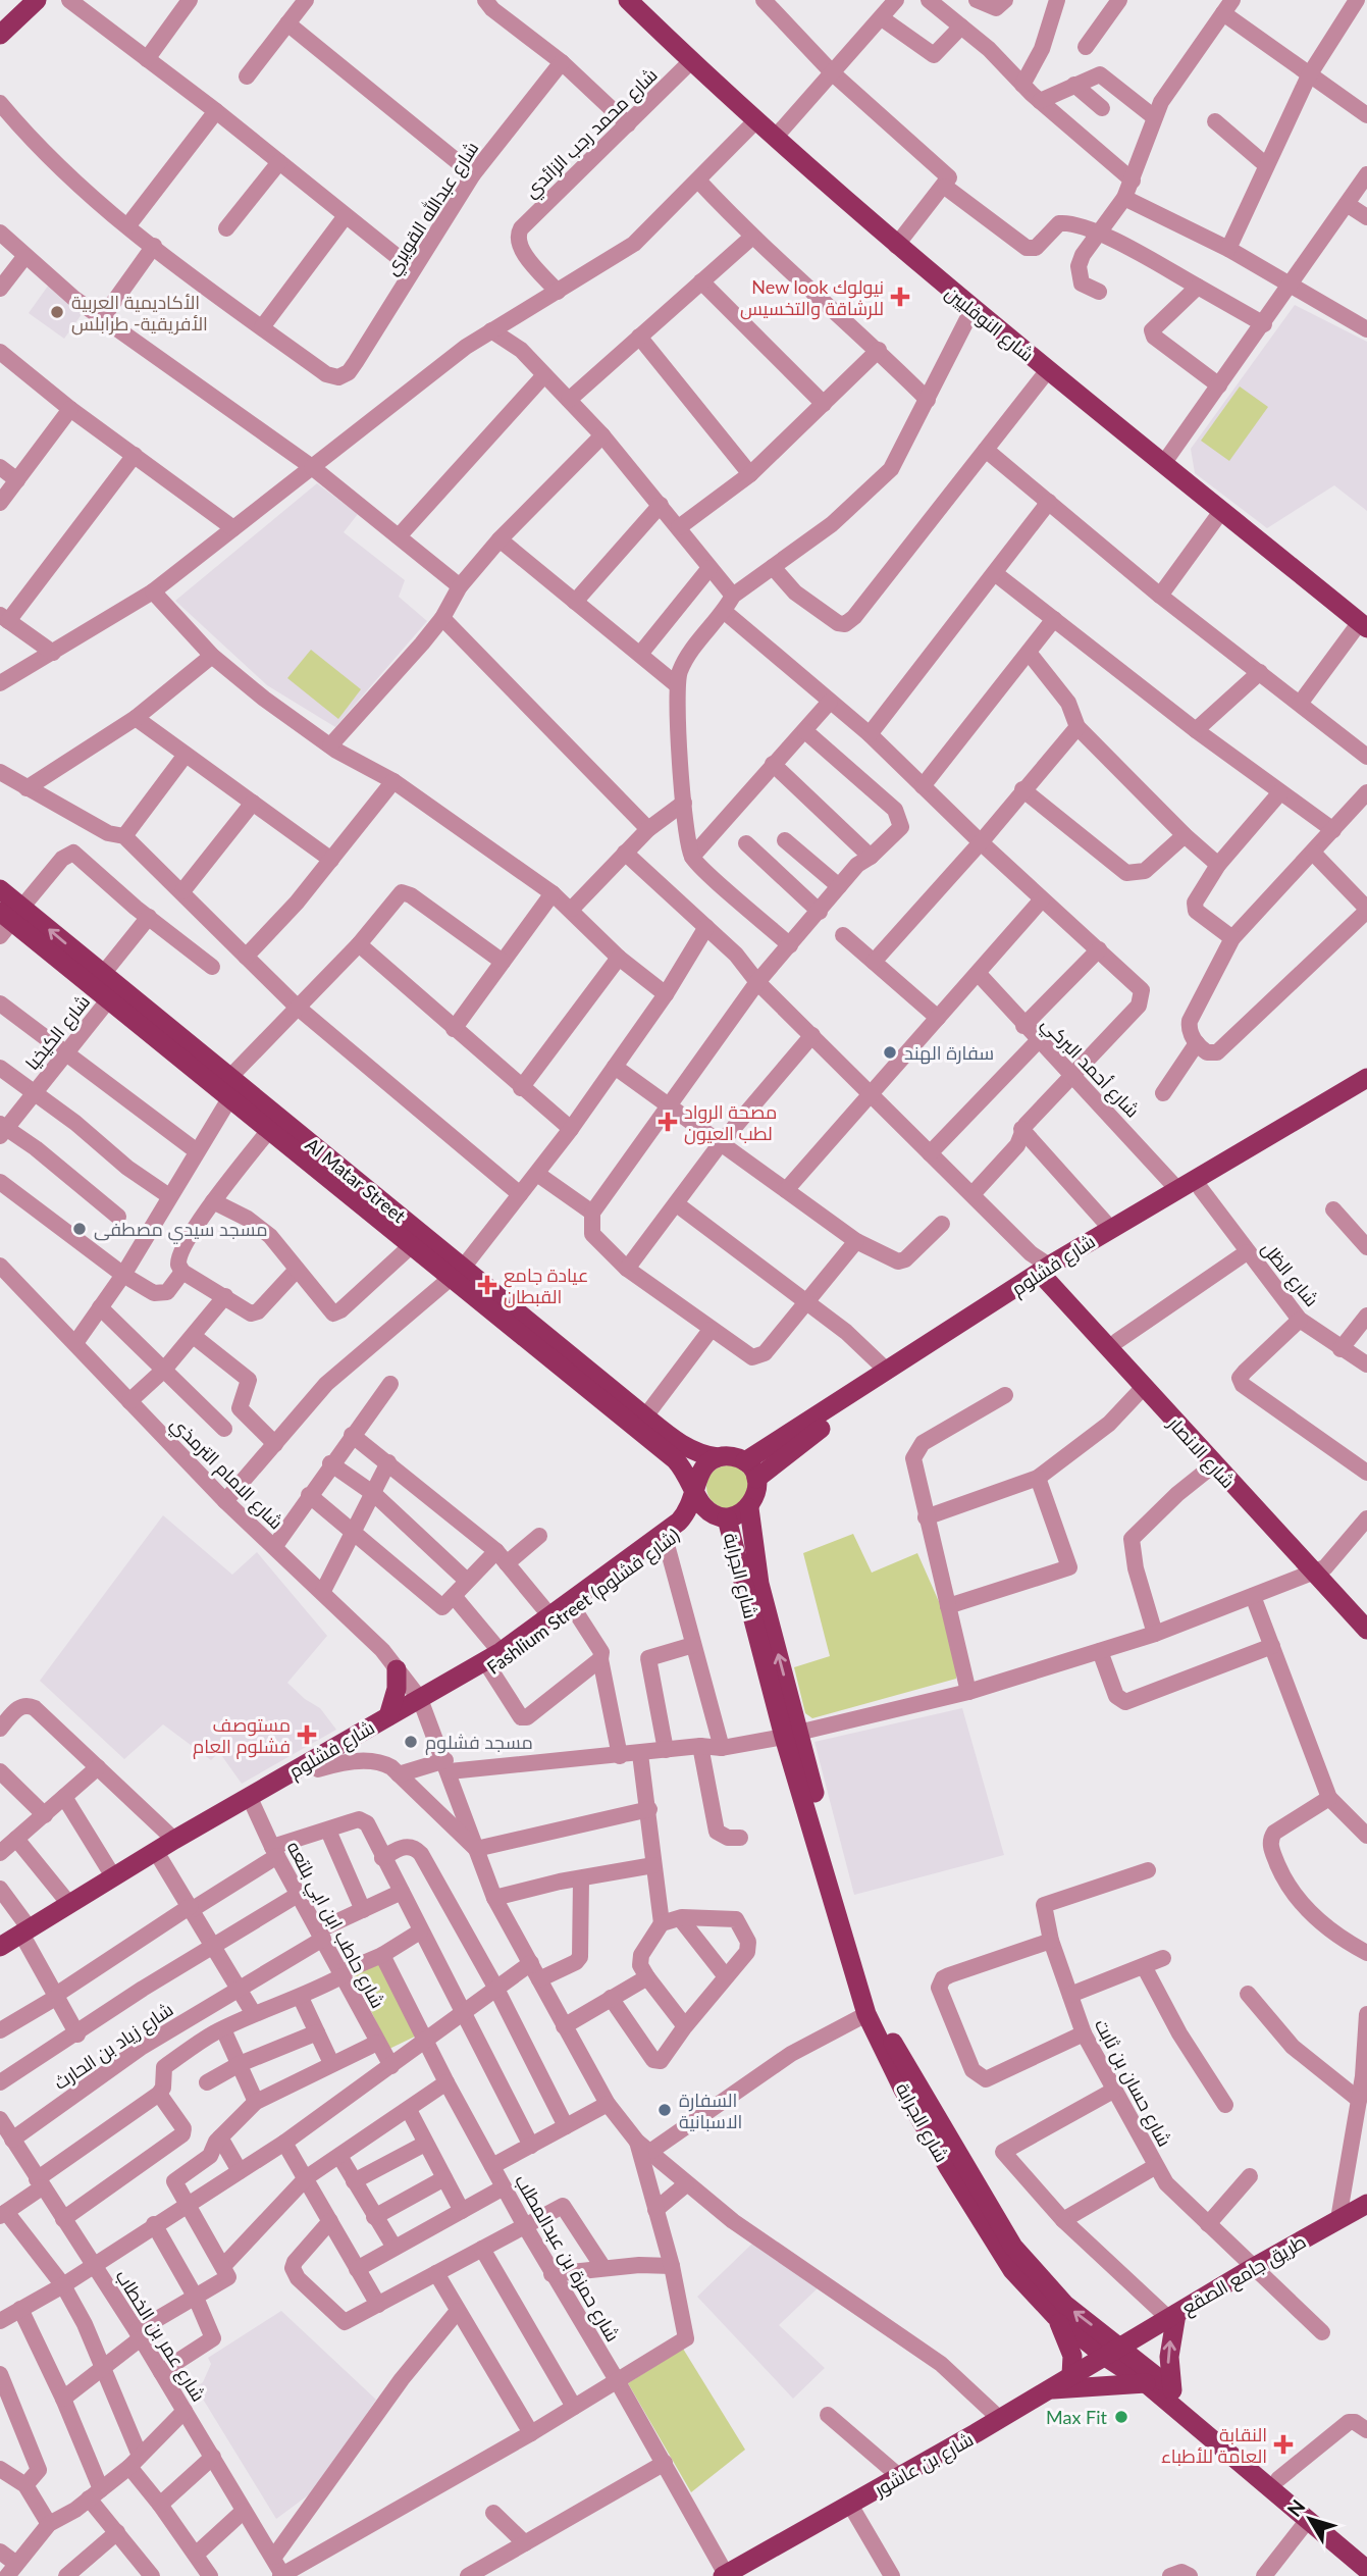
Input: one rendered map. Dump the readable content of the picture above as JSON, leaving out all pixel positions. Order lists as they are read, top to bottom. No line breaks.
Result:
{"streets":{"main road":["شارع النوفليين","Al Matar Street","شارع فشلوم","شارع الانصار","شارع الجرابة","Fashlium Street (شارع فشلوم)","طريق جامع الصقع","شارع بن عاشور"],"street":["شارع محمد رجب الزائدي","شارع عبدالله القويري","شارع الكيخيا","شارع أحمد البركي","شارع الظل","شارع الامام الترمذي","شارع حاطب ابن ابي بلتعه","شارع زياد بن الحارث","شارع حسان بن ثابت","شارع حمزة بن عبدالمطلب","شارع عمر بن الخطاب"]},"crossings":[["شارع محمد رجب الزائدي","شارع النوفليين"],["شارع الكيخيا","Al Matar Street"],["شارع أحمد البركي","شارع فشلوم"],["Al Matar Street","شارع فشلوم"],["Al Matar Street","شارع الجرابة"],["Al Matar Street","Fashlium Street (شارع فشلوم)"],["شارع فشلوم","شارع الظل"],["شارع فشلوم","شارع الانصار"],["شارع فشلوم","شارع الامام الترمذي"],["شارع فشلوم","شارع الجرابة"],["شارع فشلوم","Fashlium Street (شارع فشلوم)"],["شارع فشلوم","شارع حاطب ابن ابي بلتعه"],["شارع الجرابة","Fashlium Street (شارع فشلوم)"],["شارع الجرابة","طريق جامع الصقع"],["شارع الجرابة","شارع بن عاشور"],["شارع حاطب ابن ابي بلتعه","شارع زياد بن الحارث"],["شارع زياد بن الحارث","شارع عمر بن الخطاب"],["شارع حسان بن ثابت","طريق جامع الصقع"],["شارع حمزة بن عبدالمطلب","شارع بن عاشور"],["طريق جامع الصقع","شارع بن عاشور"]],"places":{"health":["New look نيولوك للرشاقة والتخسيس","مصحة الرواد لطب العيون","عيادة جامع القبطان","مستوصف فشلوم العام","النقابة العامة للأطباء"],"other":["الأكاديمية العربية الأفريقية- طرابلس","سفارة الهند","مسجد سيدي مصطفى","مسجد فشلوم","السفارة الاسبانية","Max Fit"]},"north":"top left"}
